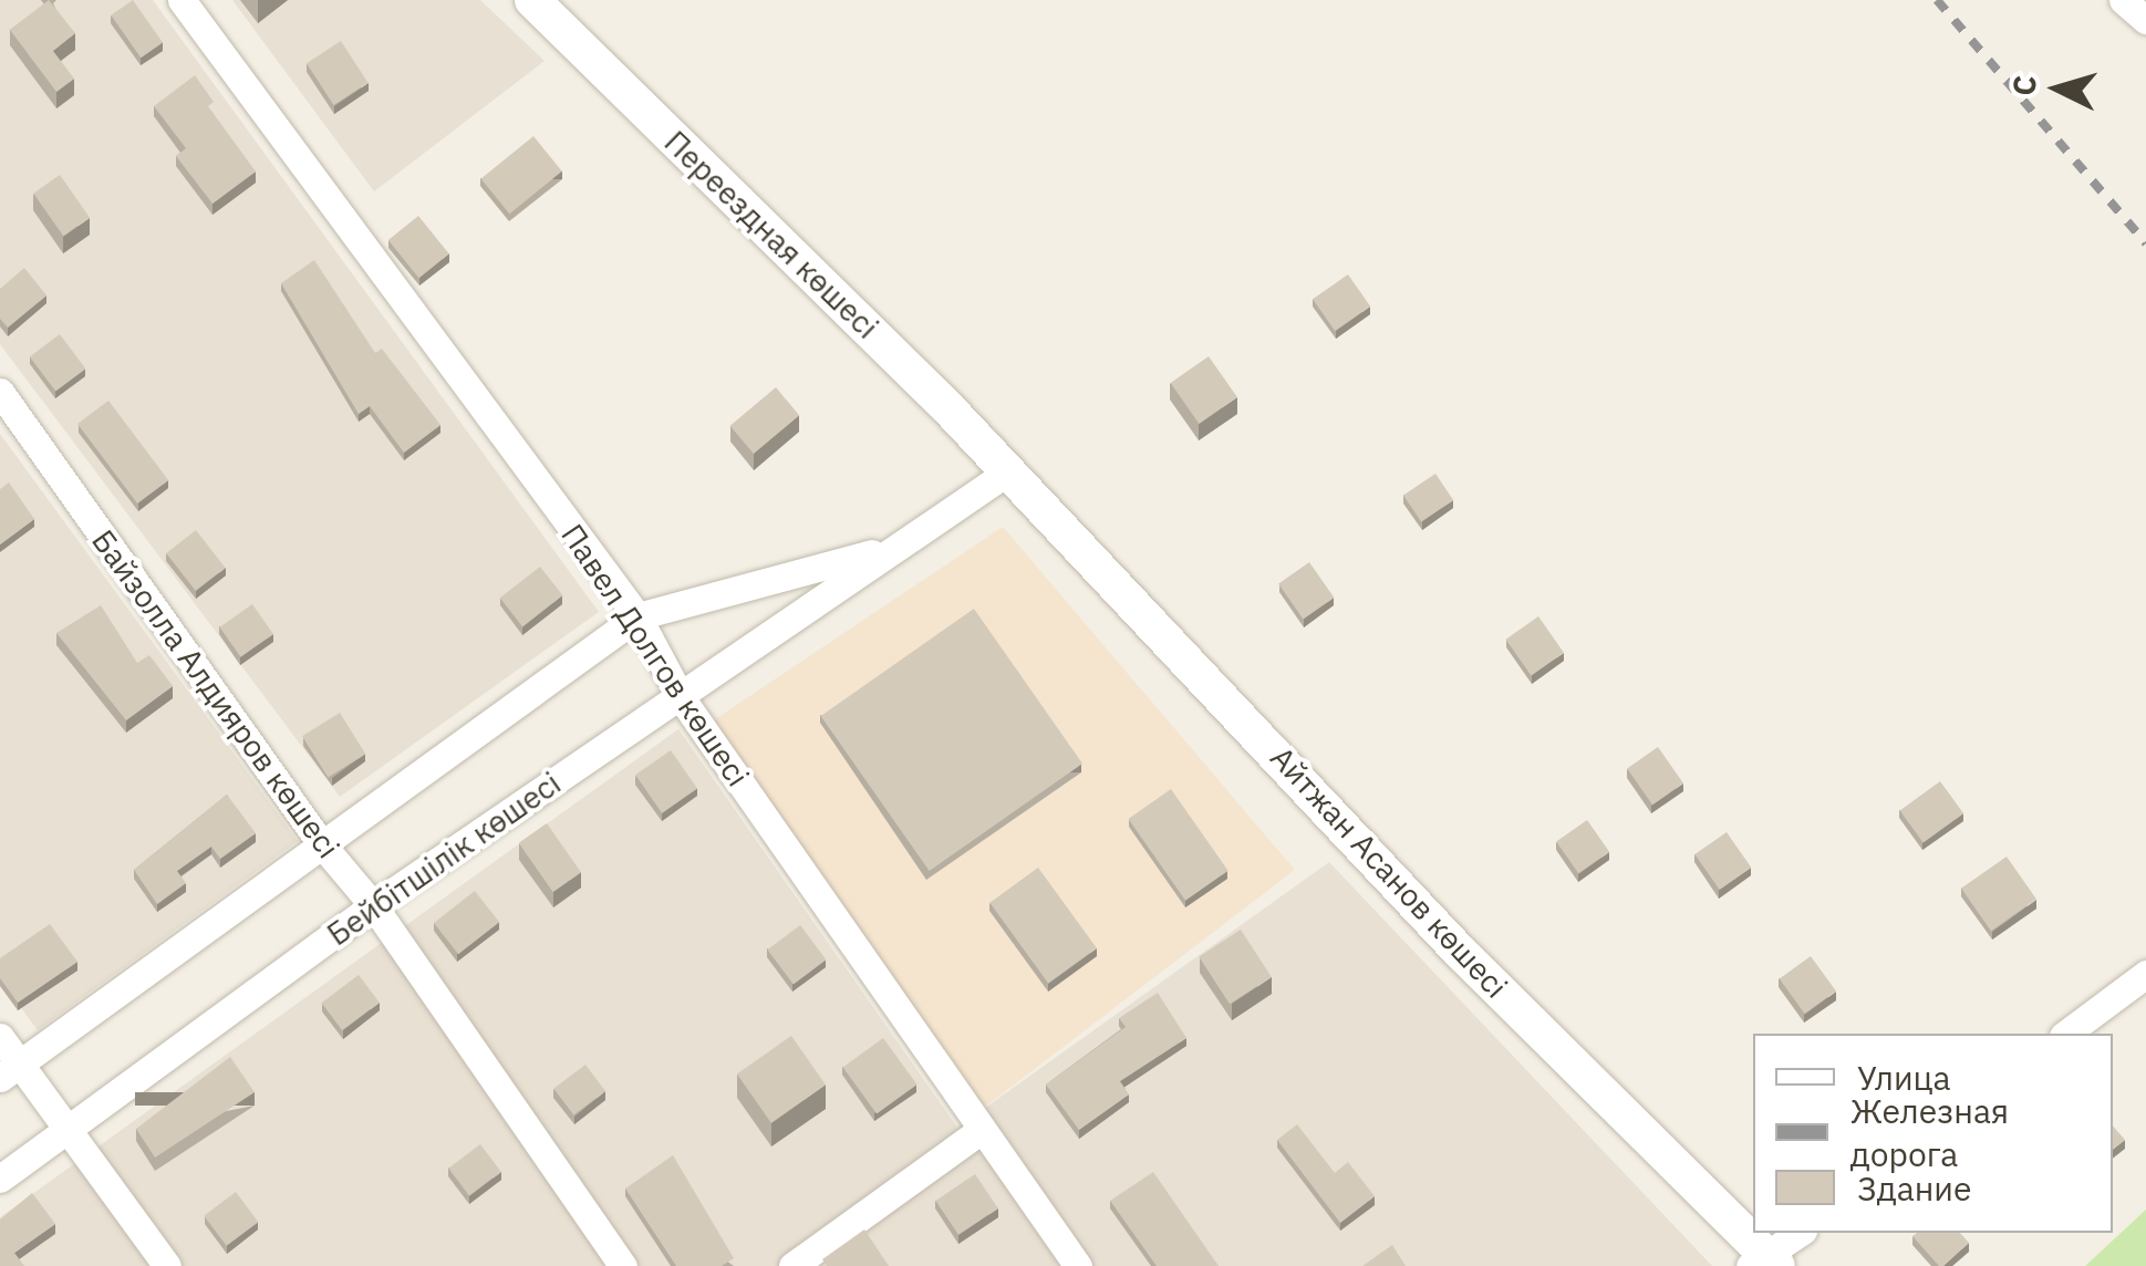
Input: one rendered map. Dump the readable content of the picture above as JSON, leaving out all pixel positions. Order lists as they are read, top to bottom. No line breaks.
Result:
{"streets":{"street":["Переездная көшесі","Павел Долгов көшесі","Байзолла Алдияров көшесі","Бейбітшілік көшесі","Айтжан Асанов көшесі"]},"crossings":[["Переездная көшесі","Бейбітшілік көшесі"],["Переездная көшесі","Айтжан Асанов көшесі"],["Павел Долгов көшесі","Бейбітшілік көшесі"],["Байзолла Алдияров көшесі","Бейбітшілік көшесі"],["Бейбітшілік көшесі","Айтжан Асанов көшесі"]],"legend":["Улица","Железная дорога","Здание"],"north":"left"}
